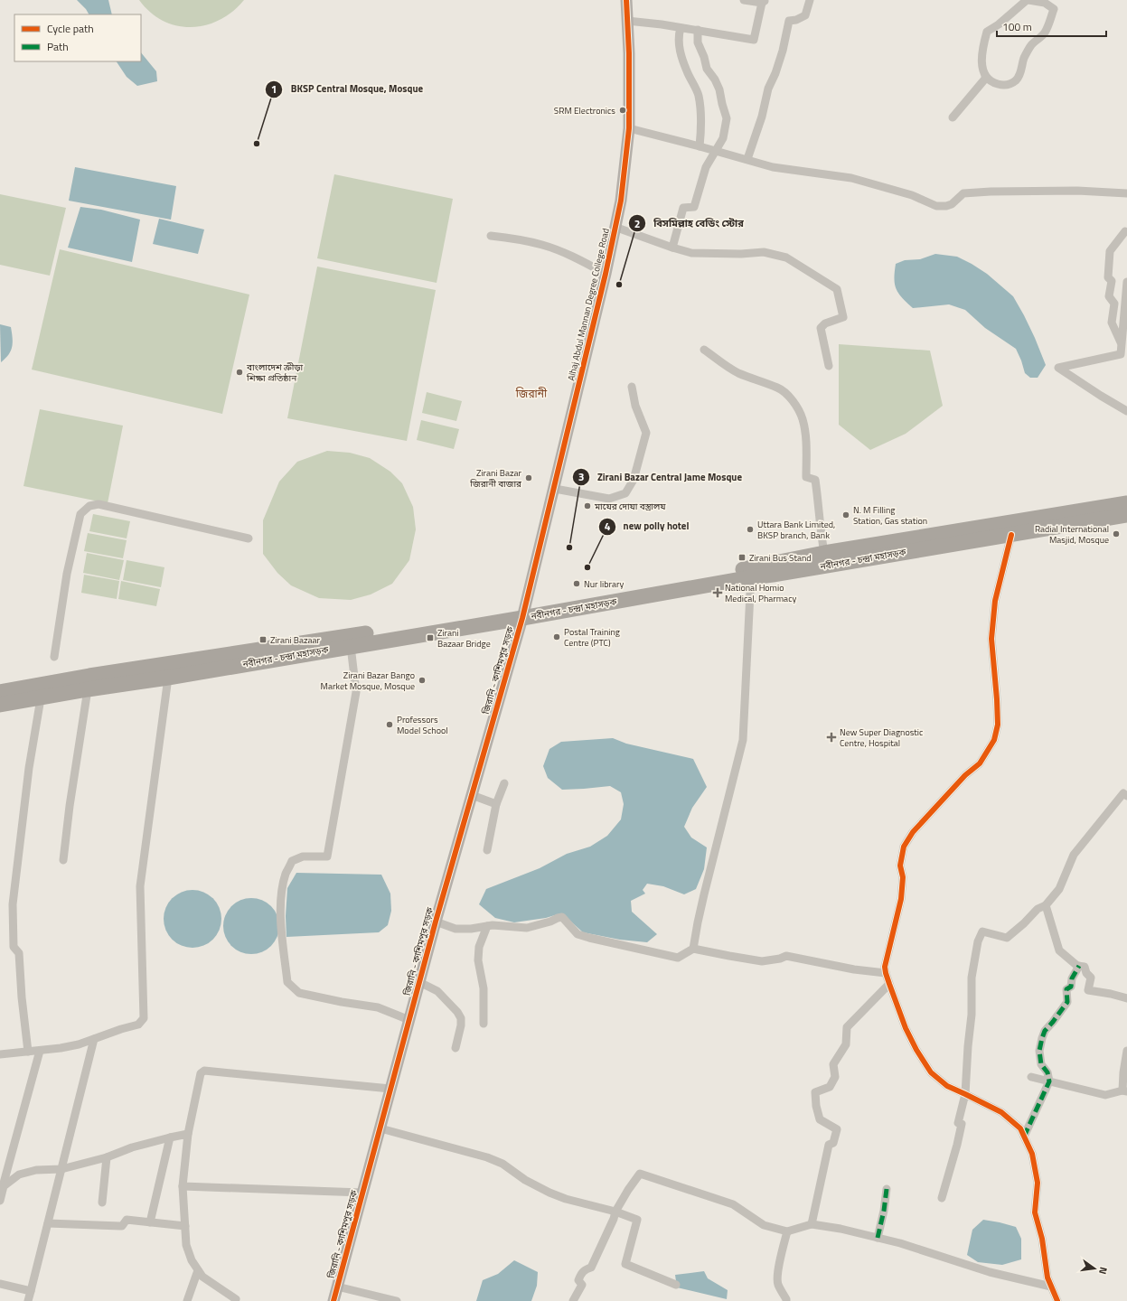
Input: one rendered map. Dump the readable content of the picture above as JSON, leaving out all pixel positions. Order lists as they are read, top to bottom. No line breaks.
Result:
{"streets":{"highway":["নবীনগর - চন্দ্রা মহাসড়ক"],"street":["Alhaj Abdul Mannan Degree College Road","জিরানি - কাশিমপুর সড়ক"]},"crossings":[["Alhaj Abdul Mannan Degree College Road","নবীনগর - চন্দ্রা মহাসড়ক"],["Alhaj Abdul Mannan Degree College Road","জিরানি - কাশিমপুর সড়ক"],["নবীনগর - চন্দ্রা মহাসড়ক","জিরানি - কাশিমপুর সড়ক"]],"districts":["জিরানী"],"places":{"other":["SRM Electronics","BKSP Central Mosque, Mosque","বিসমিল্লাহ বেডিং স্টোর","বাংলাদেশ ক্রীড়া শিক্ষা প্রতিষ্ঠান","Zirani Bazar জিরানী বাজার","মায়ের দোয়া বস্ত্রালয়","N. M Filling Station, Gas station","Uttara Bank Limited, BKSP branch, Bank","Radial International Masjid, Mosque","Zirani Bazar Central Jame Mosque","new polly hotel","Nur library","Postal Training Centre (PTC)","Zirani Bazar Bango Market Mosque, Mosque","Professors Model School"],"transit":["Zirani Bus Stand","Zirani Bazaar Bridge","Zirani Bazaar"],"health":["National Homio Medical, Pharmacy","New Super Diagnostic Centre, Hospital"]},"legend":["Cycle path","Path"],"scale_bar":"100 m","north":"right"}
